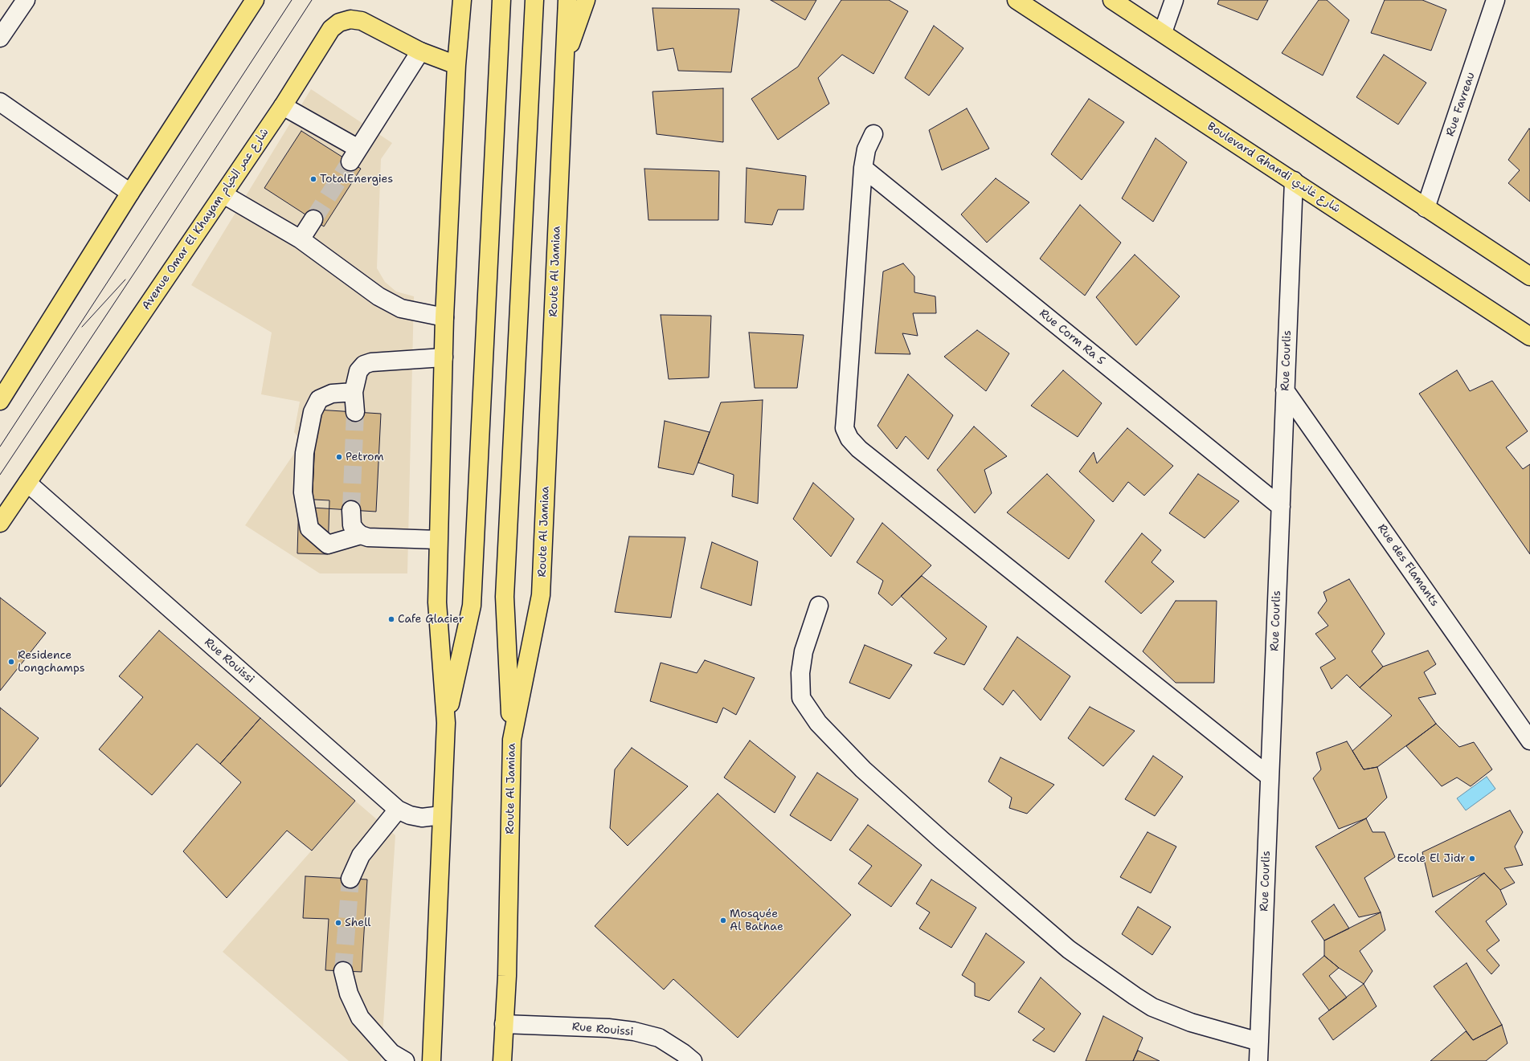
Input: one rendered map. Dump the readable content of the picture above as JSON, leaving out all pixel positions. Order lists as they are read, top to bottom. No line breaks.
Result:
{"streets":{"main road":["Boulevard Ghandi شارع غاندي","Avenue Omar El Khayam شارع عمر الخيام","Route Al Jamiaa"],"street":["Rue Favreau","Rue Corm Ra S","Rue Courlis","Rue des Flamants","Rue Rouissi"]},"crossings":[["Boulevard Ghandi شارع غاندي","Rue Courlis"],["Avenue Omar El Khayam شارع عمر الخيام","Rue Rouissi"],["Route Al Jamiaa","Rue Rouissi"],["Rue Corm Ra S","Rue Courlis"],["Rue Courlis","Rue des Flamants"]],"places":["TotalEnergies","Petrom","Cafe Glacier","Residence Longchamps","Ecole El Jidr","Mosquée Al Bathae","Shell"]}
